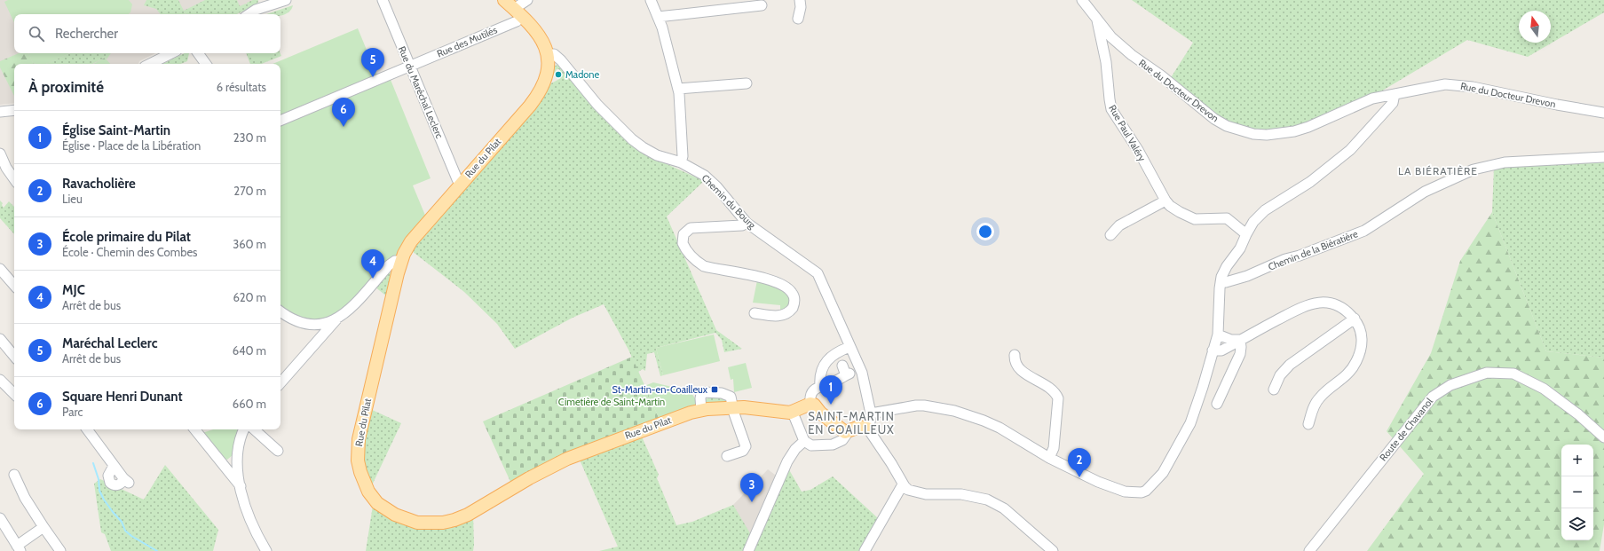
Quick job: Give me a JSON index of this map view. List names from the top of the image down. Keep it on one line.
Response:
{"streets":{"main road":["Rue du Pilat"],"street":["Rue des Mutilés","Rue du Docteur Drevon","Rue du Maréchal Leclerc","Rue Paul Valéry","Chemin du Bourg","Chemin de la Biératière","Route de Chavanol"]},"crossings":[["Rue des Mutilés","Rue du Maréchal Leclerc"],["Rue du Docteur Drevon","Rue Paul Valéry"],["Rue du Maréchal Leclerc","Rue du Pilat"],["Rue du Pilat","Chemin du Bourg"]],"districts":["LA BIÉRATIÈRE","SAINT-MARTIN EN COAILLEUX"],"parks":["Cimetière de Saint-Martin"],"places":{"other":["Madone"],"transit":["St-Martin-en-Coailleux"]},"north":"top","page":{"search":"Rechercher","pins":["5","6","4","1","2","3"],"heading":["À proximité","6 résultats"],"list":[{"mark":"1","name":"Église Saint-Martin","note":"Église · Place de la Libération","value":"230 m"},{"mark":"2","name":"Ravacholière","note":"Lieu","value":"270 m"},{"mark":"3","name":"École primaire du Pilat","note":"École · Chemin des Combes","value":"360 m"},{"mark":"4","name":"MJC","note":"Arrêt de bus","value":"620 m"},{"mark":"5","name":"Maréchal Leclerc","note":"Arrêt de bus","value":"640 m"},{"mark":"6","name":"Square Henri Dunant","note":"Parc","value":"660 m"}],"map_buttons":["+","−"]}}
